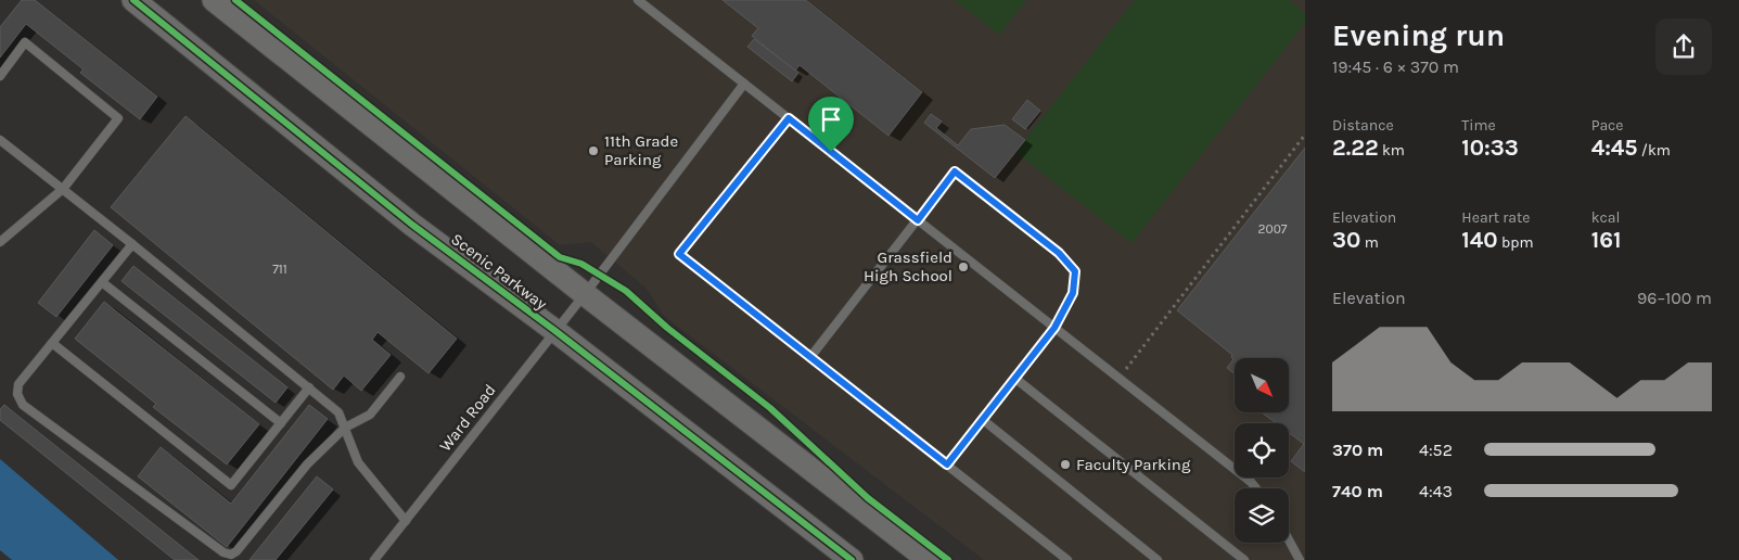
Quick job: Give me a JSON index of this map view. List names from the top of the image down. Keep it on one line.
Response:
{"streets":{"street":["Scenic Parkway"],"lane":["Ward Road"]},"crossings":[["Scenic Parkway","Ward Road"]],"places":["11th Grade Parking","Grassfield High School","Faculty Parking"],"house_numbers":["2007","711"],"north":"bottom right","page":{"heading":["Evening run","19:45 · 6 × 370 m"],"stats":[["Distance","2.22 km"],["Time","10:33"],["Pace","4:45 /km"],["Elevation","30 m"],["Heart rate","140 bpm"],["kcal","161"]],"chart":["Elevation","96–100 m"],"list":[{"name":"370 m","note":"4:52"},{"name":"740 m","note":"4:43"}]}}
